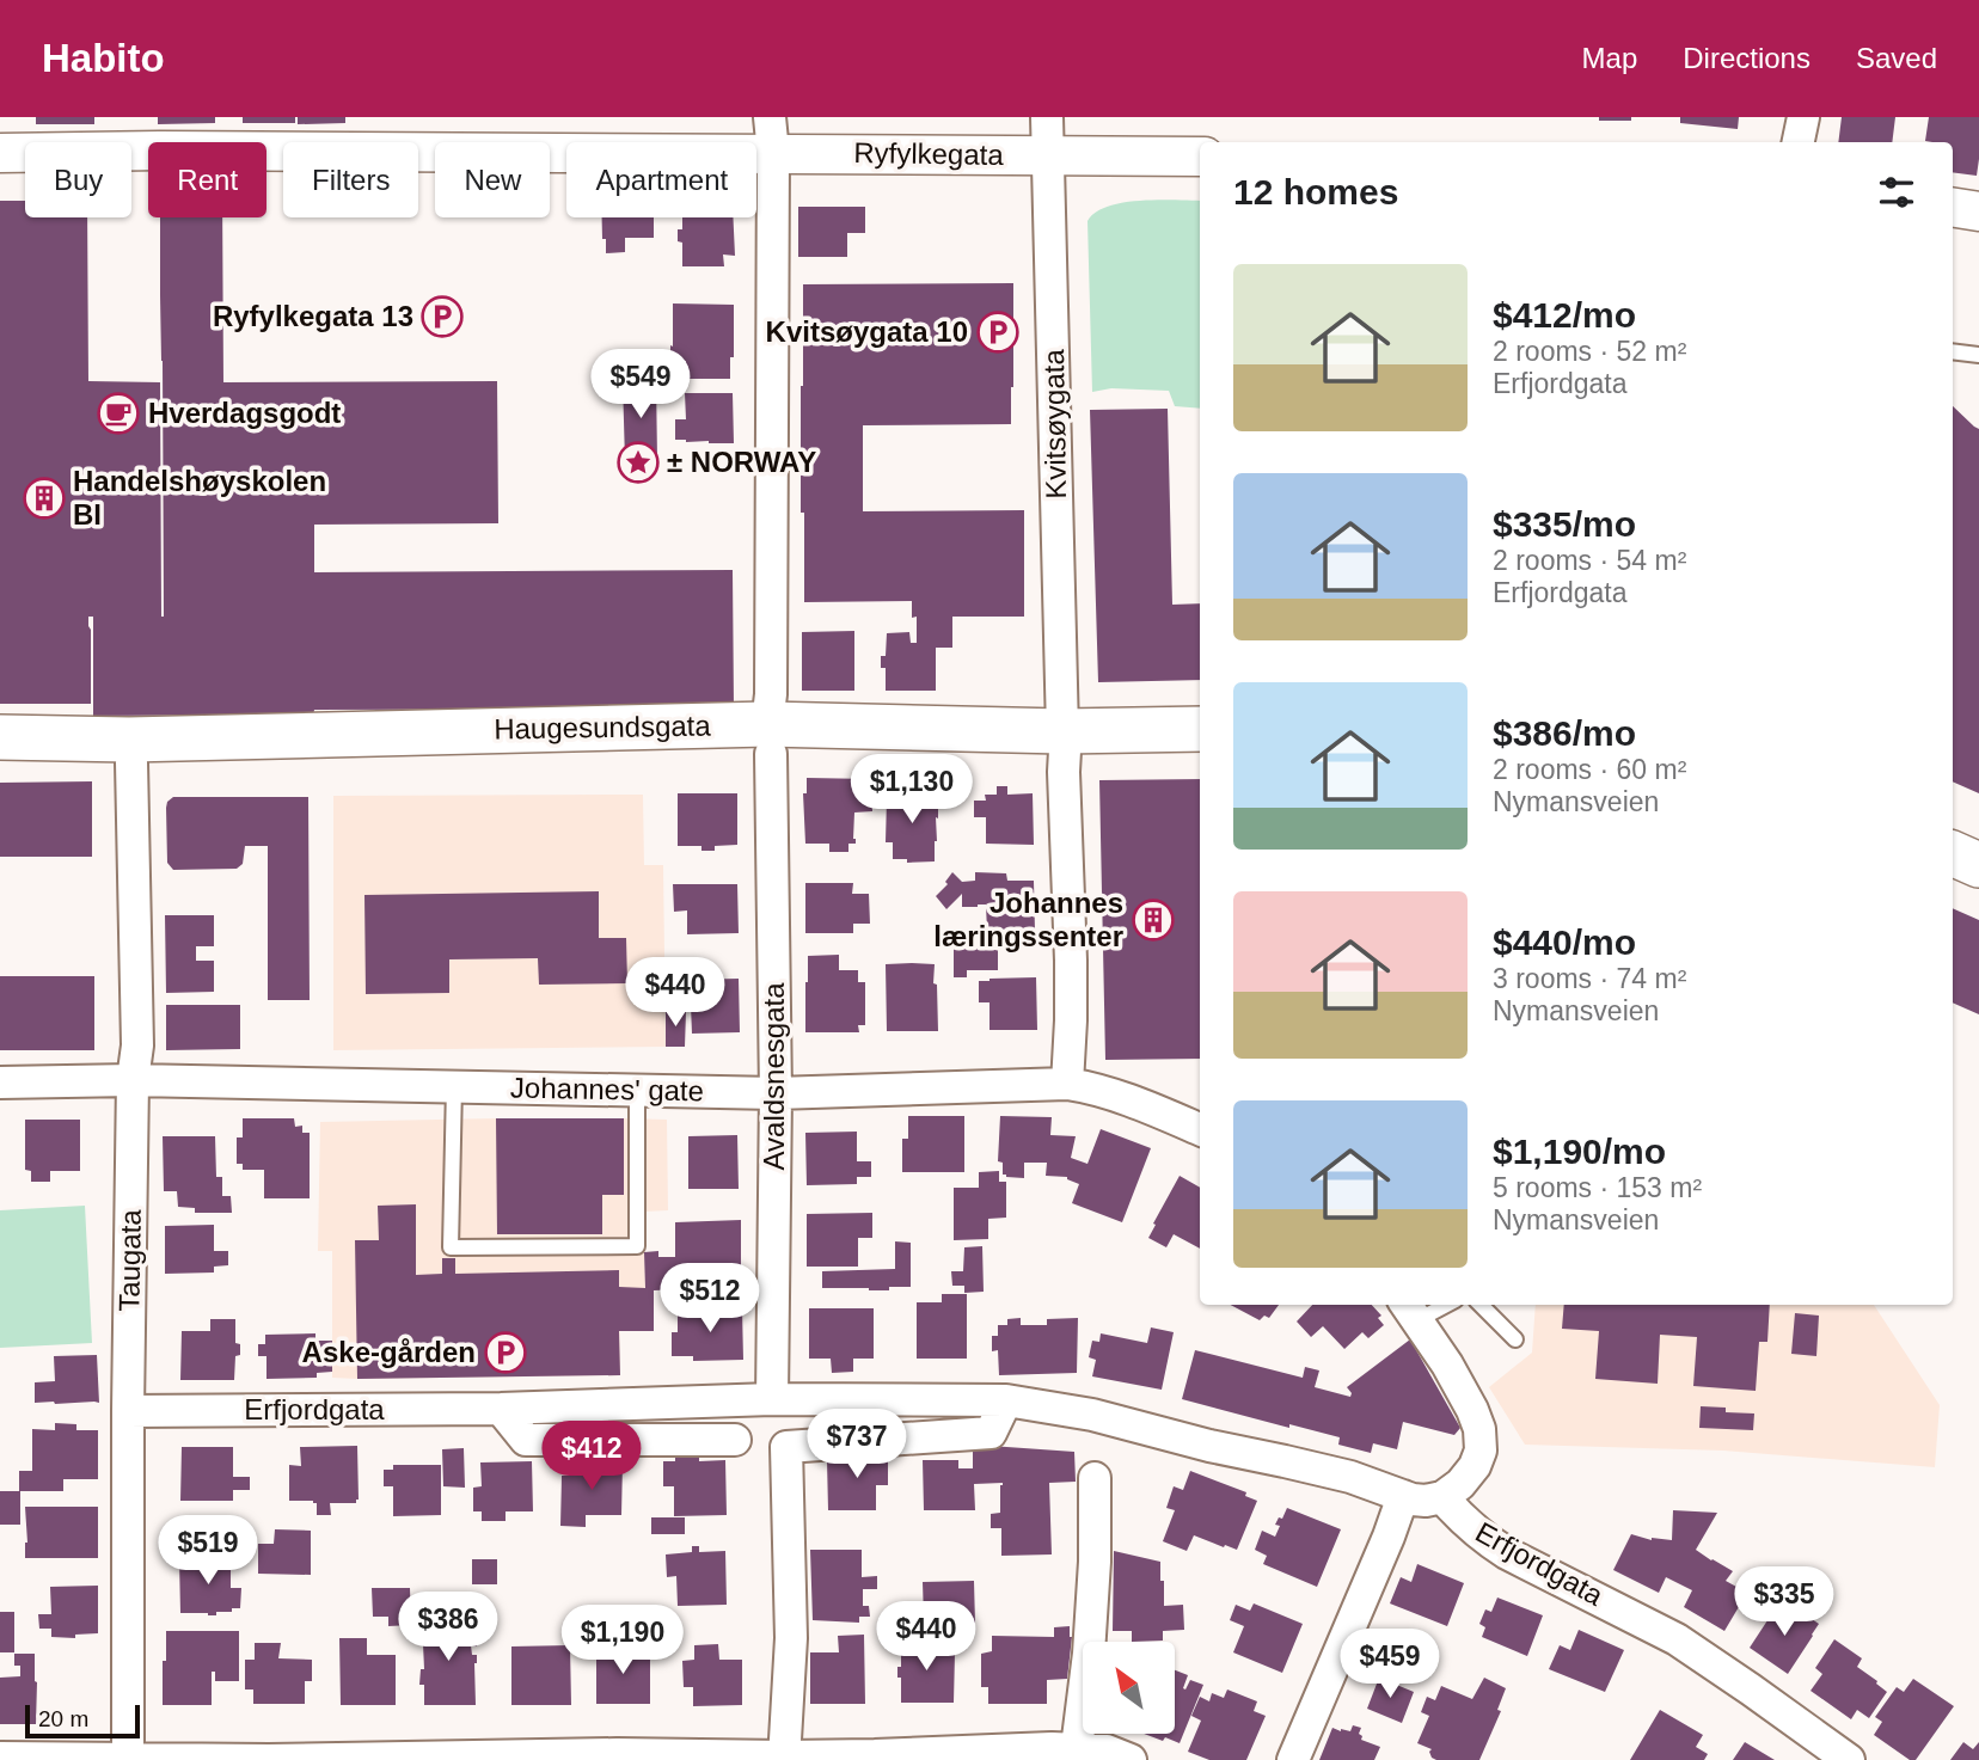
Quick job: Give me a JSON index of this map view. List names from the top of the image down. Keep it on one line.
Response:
{"streets":{"main road":["Haugesundsgata"],"street":["Ryfylkegata","Kvitsøygata","Avaldsnesgata","Johannes' gate","Taugata","Erfjordgata"]},"crossings":[["Ryfylkegata","Kvitsøygata"],["Ryfylkegata","Avaldsnesgata"],["Kvitsøygata","Haugesundsgata"],["Kvitsøygata","Johannes' gate"],["Haugesundsgata","Avaldsnesgata"],["Haugesundsgata","Taugata"],["Avaldsnesgata","Johannes' gate"],["Avaldsnesgata","Erfjordgata"],["Johannes' gate","Taugata"],["Taugata","Erfjordgata"]],"places":{"parking":["Ryfylkegata 13","Kvitsøygata 10","Aske-gården"],"cafe":["Hverdagsgodt"],"place":["± NORWAY"],"building":["Handelshøyskolen BI","Johannes læringssenter"]},"scale_bar":"20 m","north":"top left","page":{"header":"Habito","nav":["Map","Directions","Saved"],"chip":["Buy","Rent","Filters","New","Apartment"],"heading":"12 homes","list":[{"name":"$412/mo","note":"2 rooms · 52 m² · Erfjordgata"},{"name":"$335/mo","note":"2 rooms · 54 m² · Erfjordgata"},{"name":"$386/mo","note":"2 rooms · 60 m² · Nymansveien"},{"name":"$440/mo","note":"3 rooms · 74 m² · Nymansveien"},{"name":"$1,190/mo","note":"5 rooms · 153 m² · Nymansveien"}],"price":["$549","$1,130","$440","$512","$737","$412","$519","$335","$386","$440","$1,190","$459"],"scale":"20 m"}}
